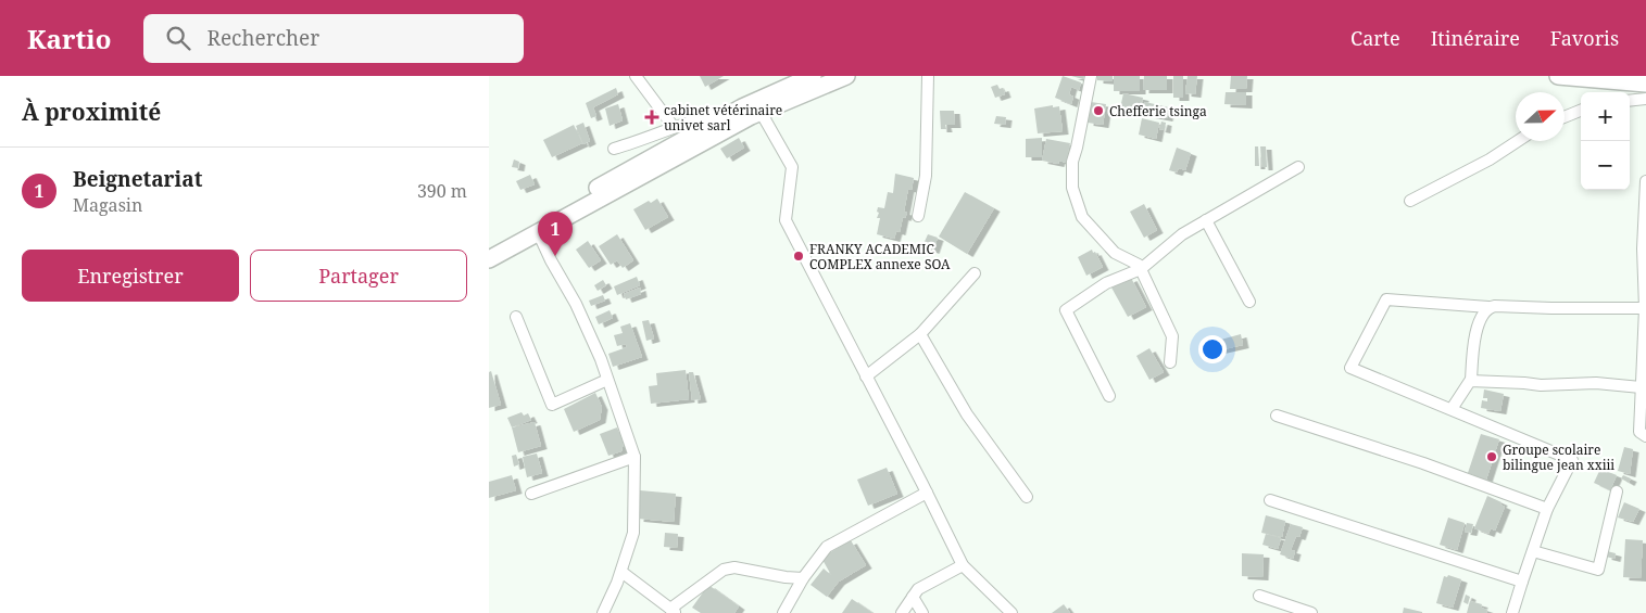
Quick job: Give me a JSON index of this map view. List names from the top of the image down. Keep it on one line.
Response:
{"places":{"other":["Chefferie tsinga","FRANKY ACADEMIC COMPLEX annexe SOA","Groupe scolaire bilingue jean xxiii"],"health":["cabinet vétérinaire univet sarl"]},"north":"right","page":{"header":"Kartio","search":"Rechercher","nav":["Carte","Itinéraire","Favoris"],"heading":"À proximité","map_buttons":["+","−"],"list":[{"mark":"1","name":"Beignetariat","note":"Magasin","value":"390 m"}],"pins":"1","buttons":["Enregistrer","Partager"]}}
